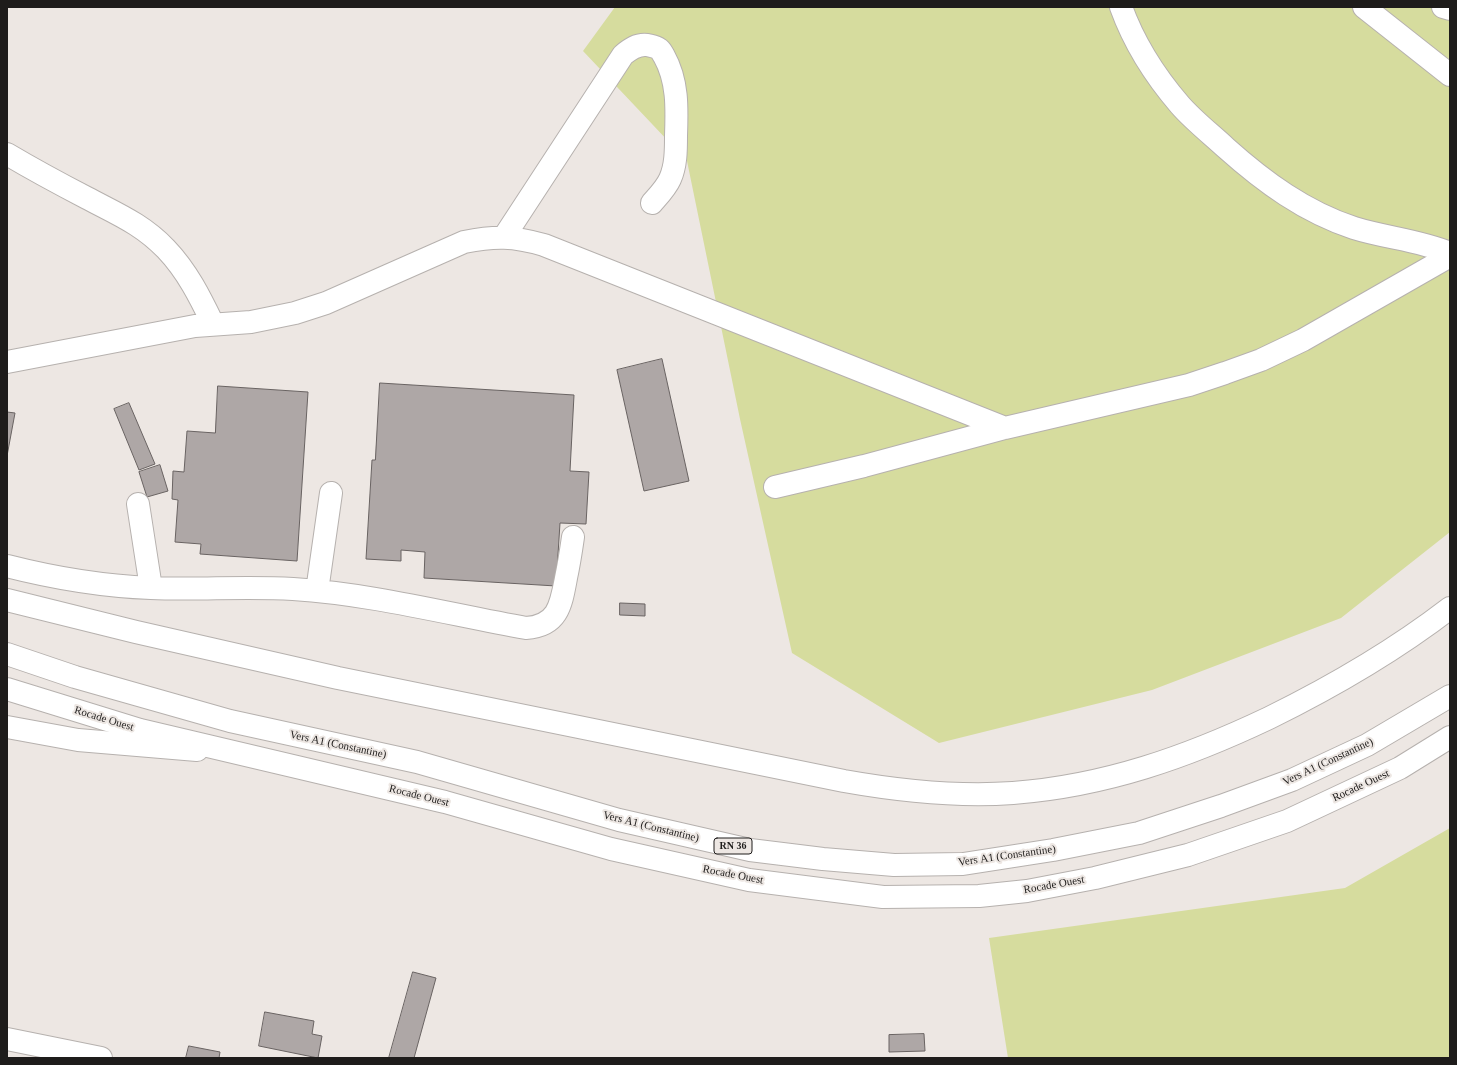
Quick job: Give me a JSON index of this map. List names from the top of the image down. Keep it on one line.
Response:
{"streets":{"main road":["Rocade Ouest","Vers A1 (Constantine)","RN 36"]}}
